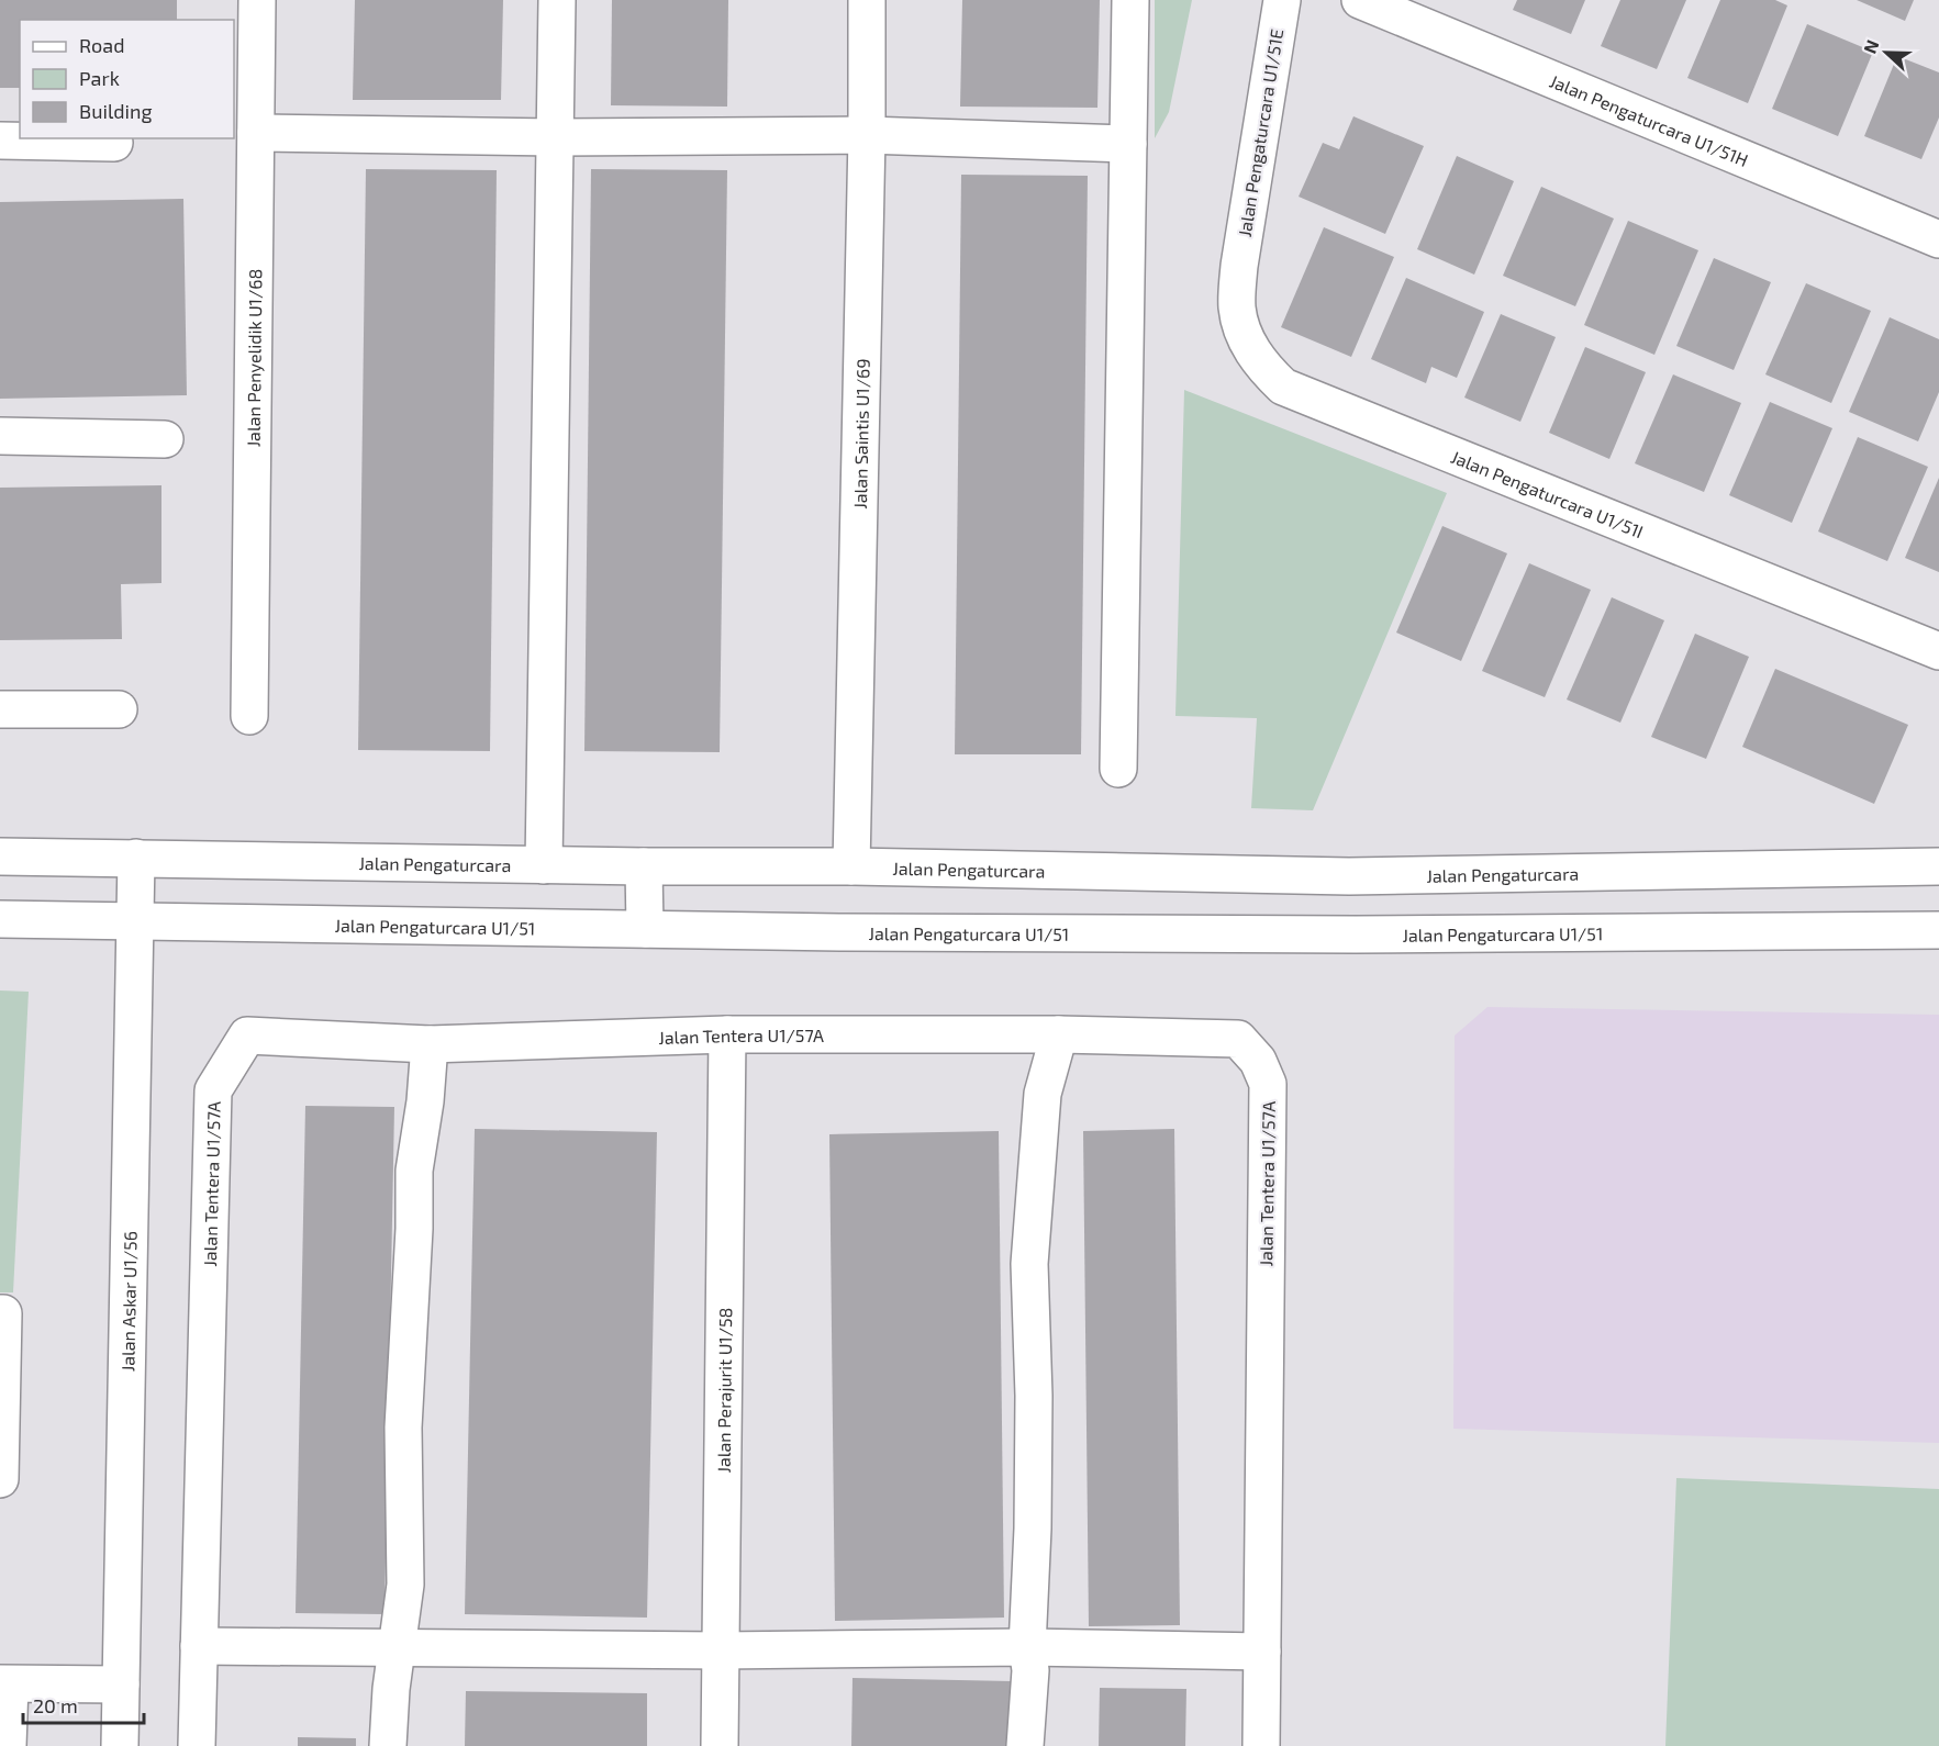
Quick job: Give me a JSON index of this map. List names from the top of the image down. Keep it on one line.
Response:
{"streets":{"street":["Jalan Pengaturcara U1/51H","Jalan Pengaturcara U1/51E","Jalan Penyelidik U1/68","Jalan Saintis U1/69","Jalan Pengaturcara U1/51I","Jalan Pengaturcara","Jalan Pengaturcara U1/51","Jalan Tentera U1/57A","Jalan Askar U1/56","Jalan Perajurit U1/58"]},"crossings":[["Jalan Pengaturcara U1/51E","Jalan Pengaturcara U1/51I"],["Jalan Saintis U1/69","Jalan Pengaturcara"],["Jalan Pengaturcara","Jalan Askar U1/56"],["Jalan Pengaturcara U1/51","Jalan Askar U1/56"],["Jalan Tentera U1/57A","Jalan Perajurit U1/58"]],"legend":["Road","Park","Building"],"scale_bar":"20 m","north":"left"}
